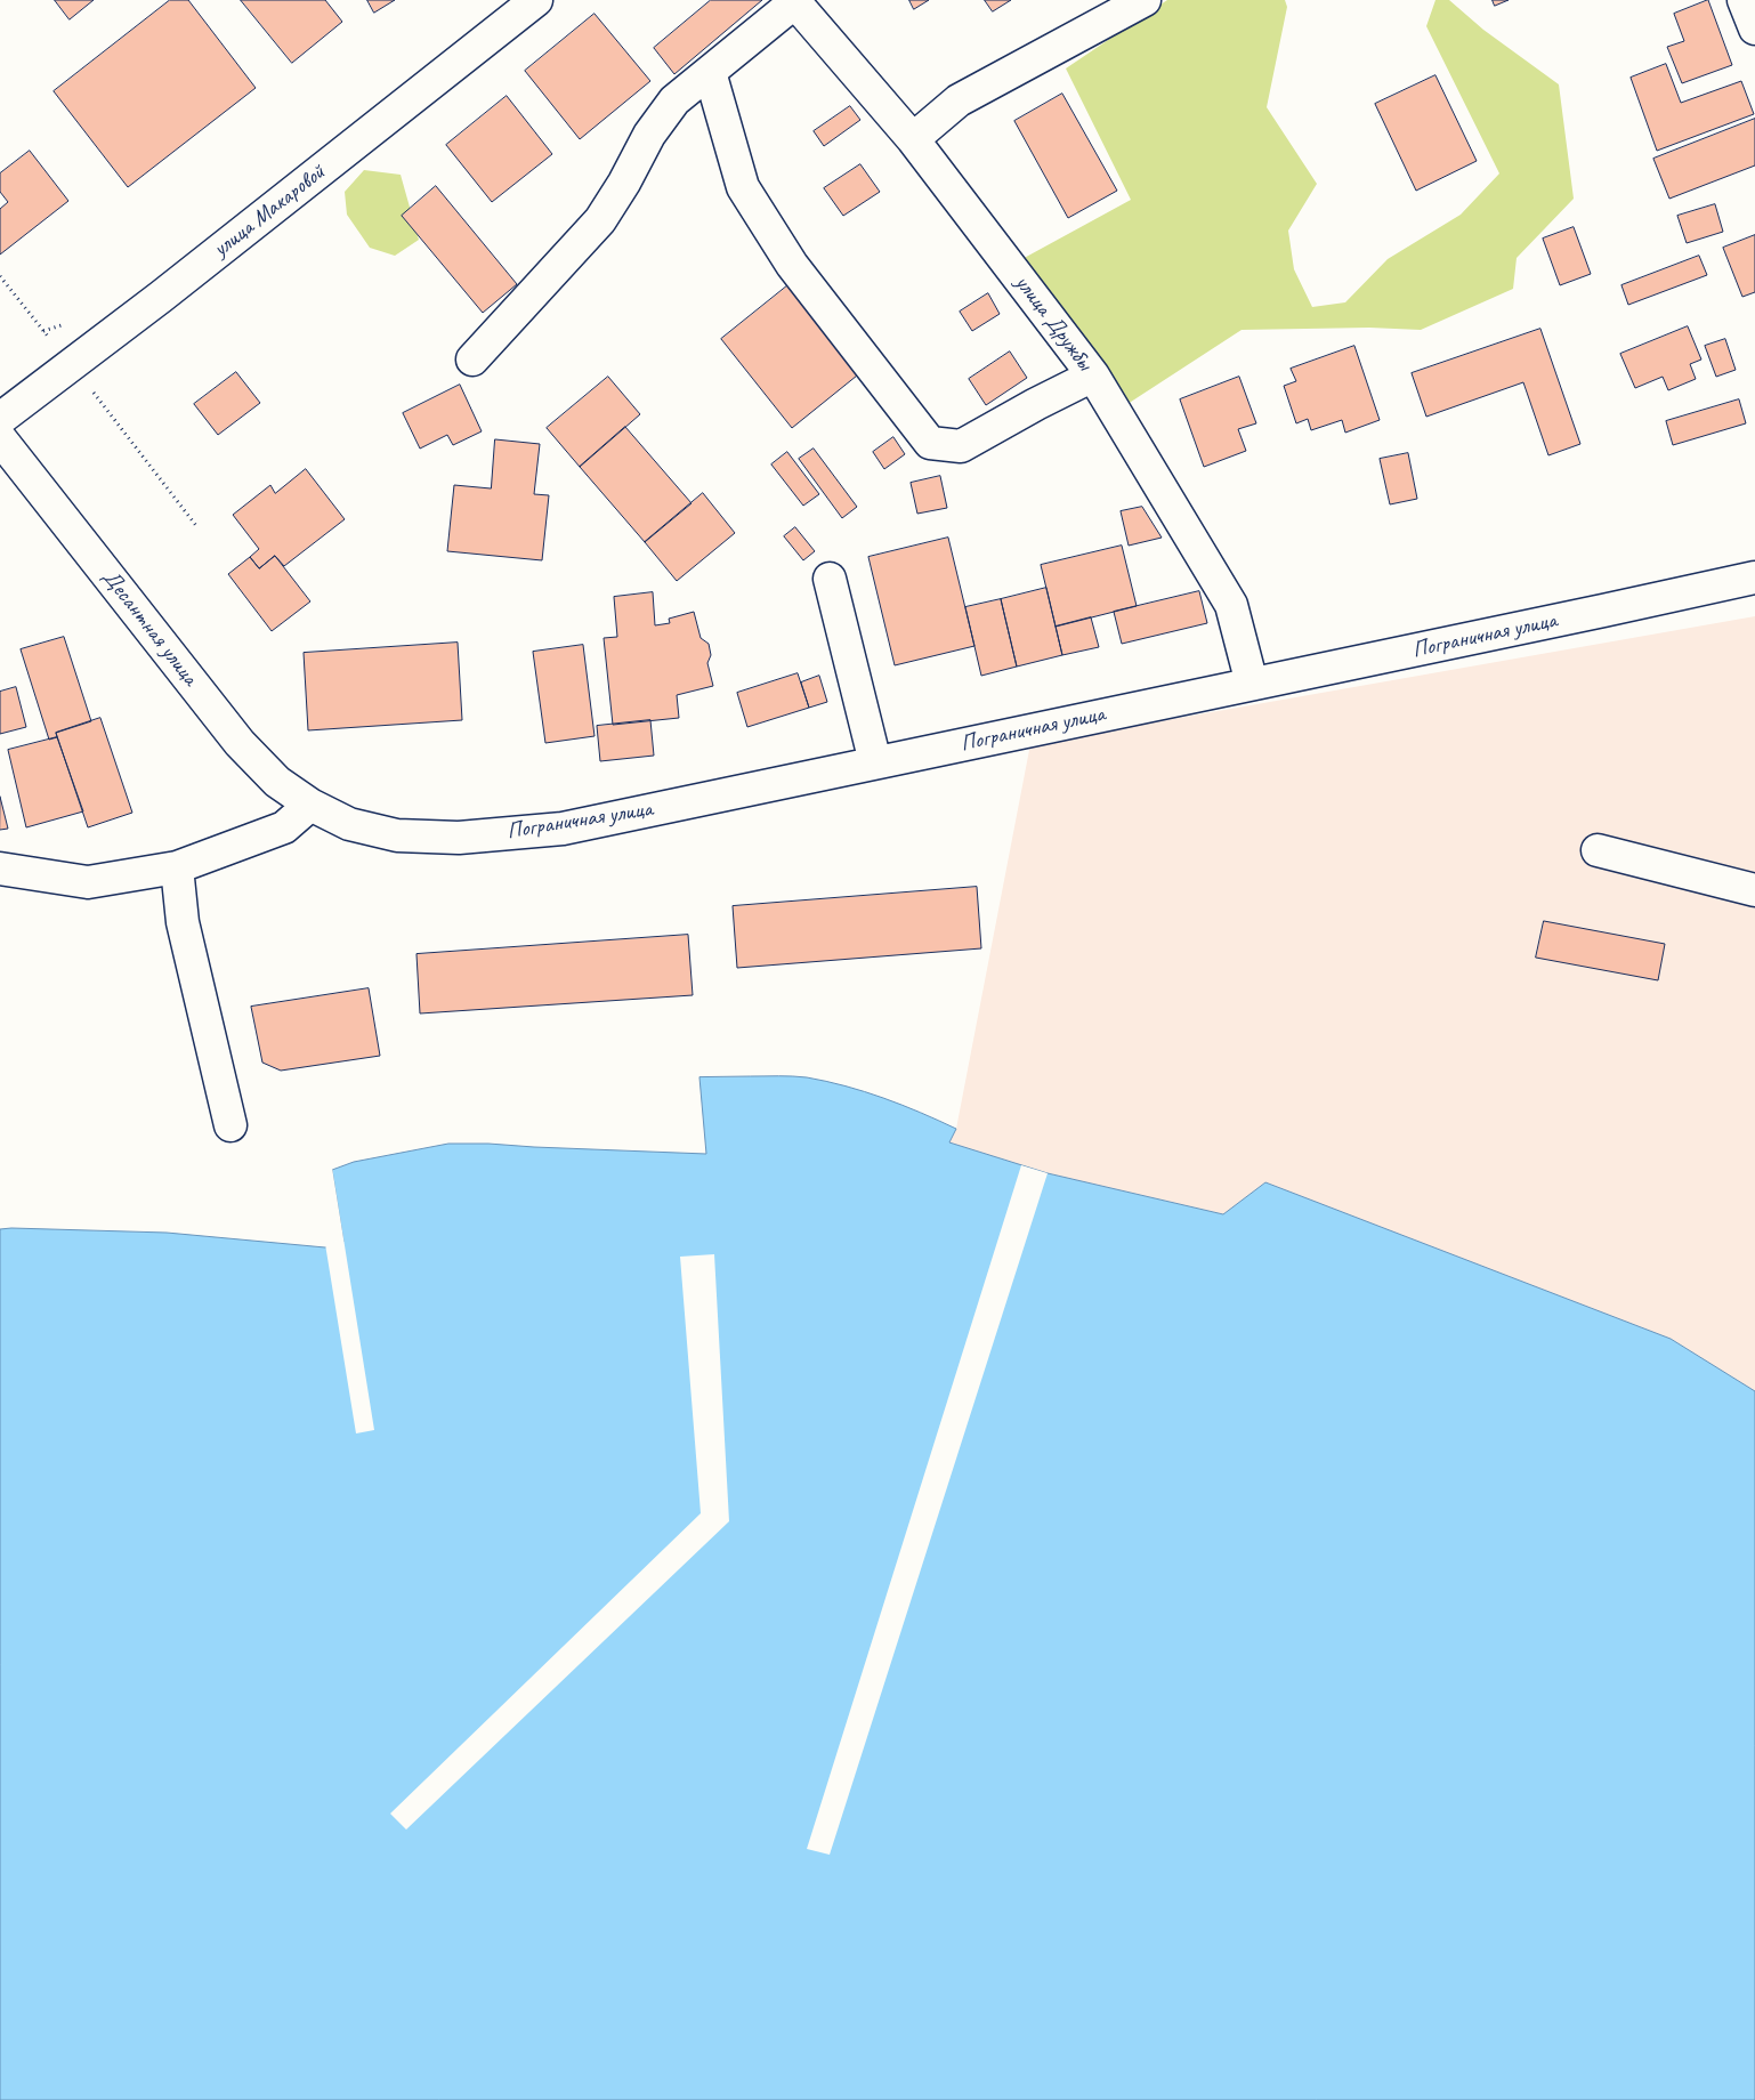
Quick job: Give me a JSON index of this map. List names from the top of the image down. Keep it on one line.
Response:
{"streets":{"street":["улица Макаровой","улица Дружбы","Десантная улица","Пограничная улица"]},"crossings":[["улица Дружбы","Пограничная улица"],["Десантная улица","Пограничная улица"]]}
